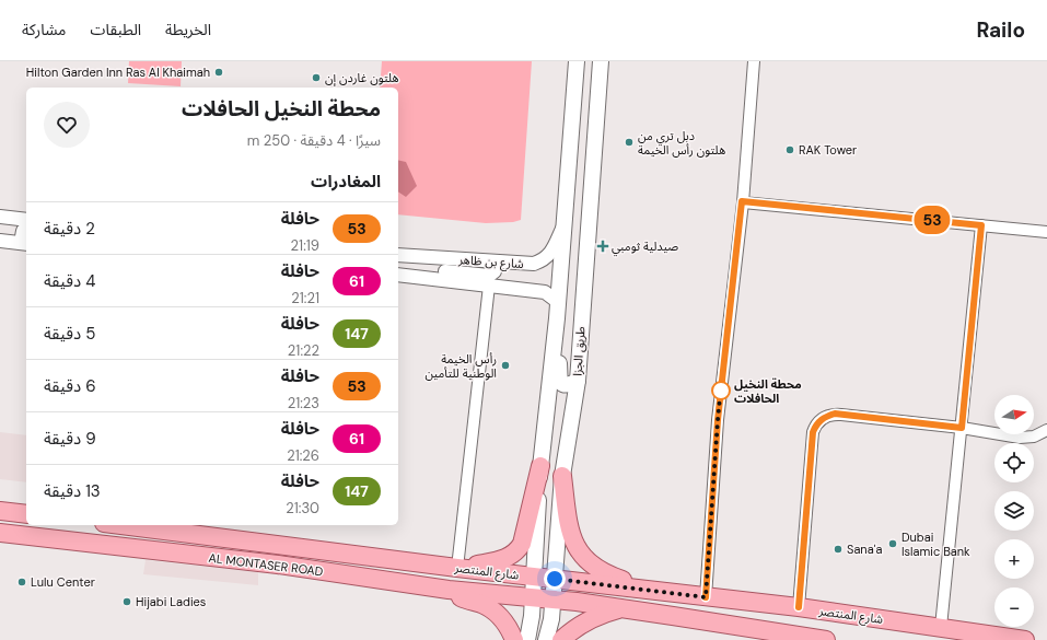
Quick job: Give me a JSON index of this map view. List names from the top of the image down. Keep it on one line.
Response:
{"streets":{"main road":["طريق الجزا","AL MONTASER ROAD","شارع المنتصر"],"street":["شارع بن ظاهر"]},"crossings":[["شارع بن ظاهر","طريق الجزا"],["طريق الجزا","AL MONTASER ROAD"],["طريق الجزا","شارع المنتصر"]],"places":{"other":["Hilton Garden Inn Ras Al Khaimah","هلتون غاردن إن","دبل تري من هلتون رأس الخيمة","RAK Tower","رأس الخيمة الوطنية للتأمين","محطة النخيل الحافلات","Dubai Islamic Bank","Sana'a","Lulu Center","Hijabi Ladies"],"health":["صيدلية ثومبي"]},"lines":["bus line 53"],"north":"right","page":{"header":"Railo","nav":["الخريطة","الطبقات","مشاركة"],"on_map":"53","heading":[["محطة النخيل الحافلات","سيرًا · 4 دقيقة · 250 m"],"المغادرات"],"list":[{"mark":"53","name":"حافلة","note":"21:19","value":"2 دقيقة"},{"mark":"61","name":"حافلة","note":"21:21","value":"4 دقيقة"},{"mark":"147","name":"حافلة","note":"21:22","value":"5 دقيقة"},{"mark":"53","name":"حافلة","note":"21:23","value":"6 دقيقة"},{"mark":"61","name":"حافلة","note":"21:26","value":"9 دقيقة"},{"mark":"147","name":"حافلة","note":"21:30","value":"13 دقيقة"}],"map_buttons":["+","−"]}}
